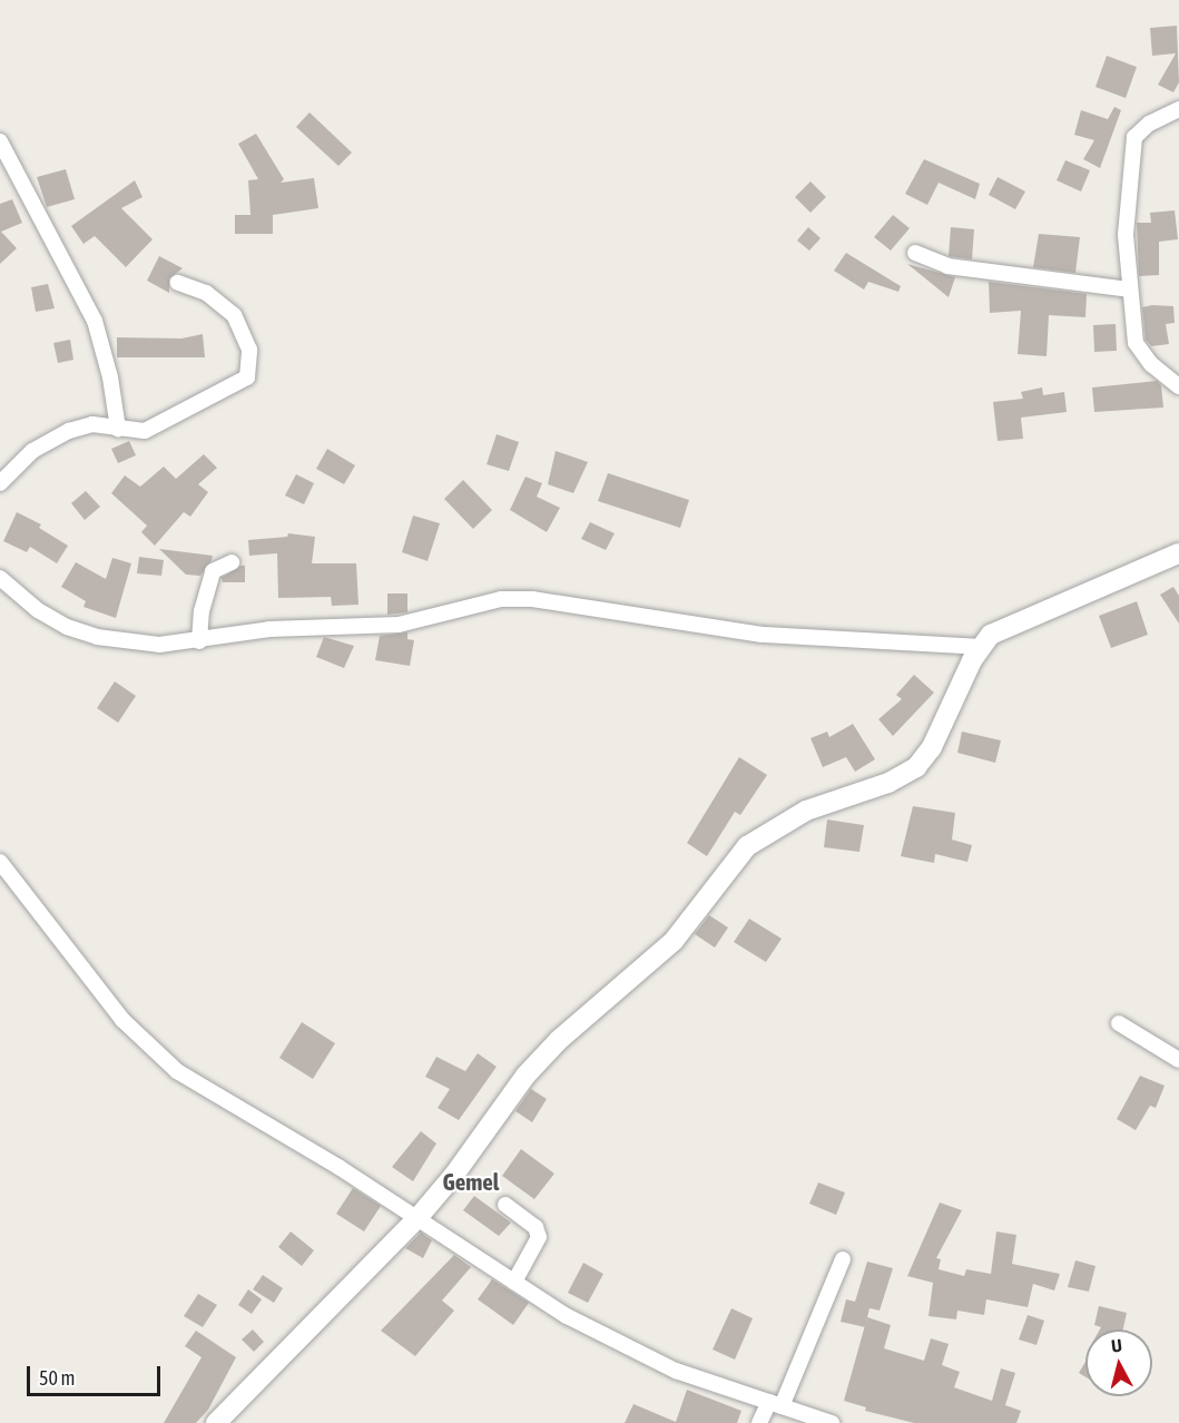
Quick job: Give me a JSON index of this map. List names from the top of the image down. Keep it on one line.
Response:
{"districts":["Gemel"],"scale_bar":"50 m","north":"top"}
